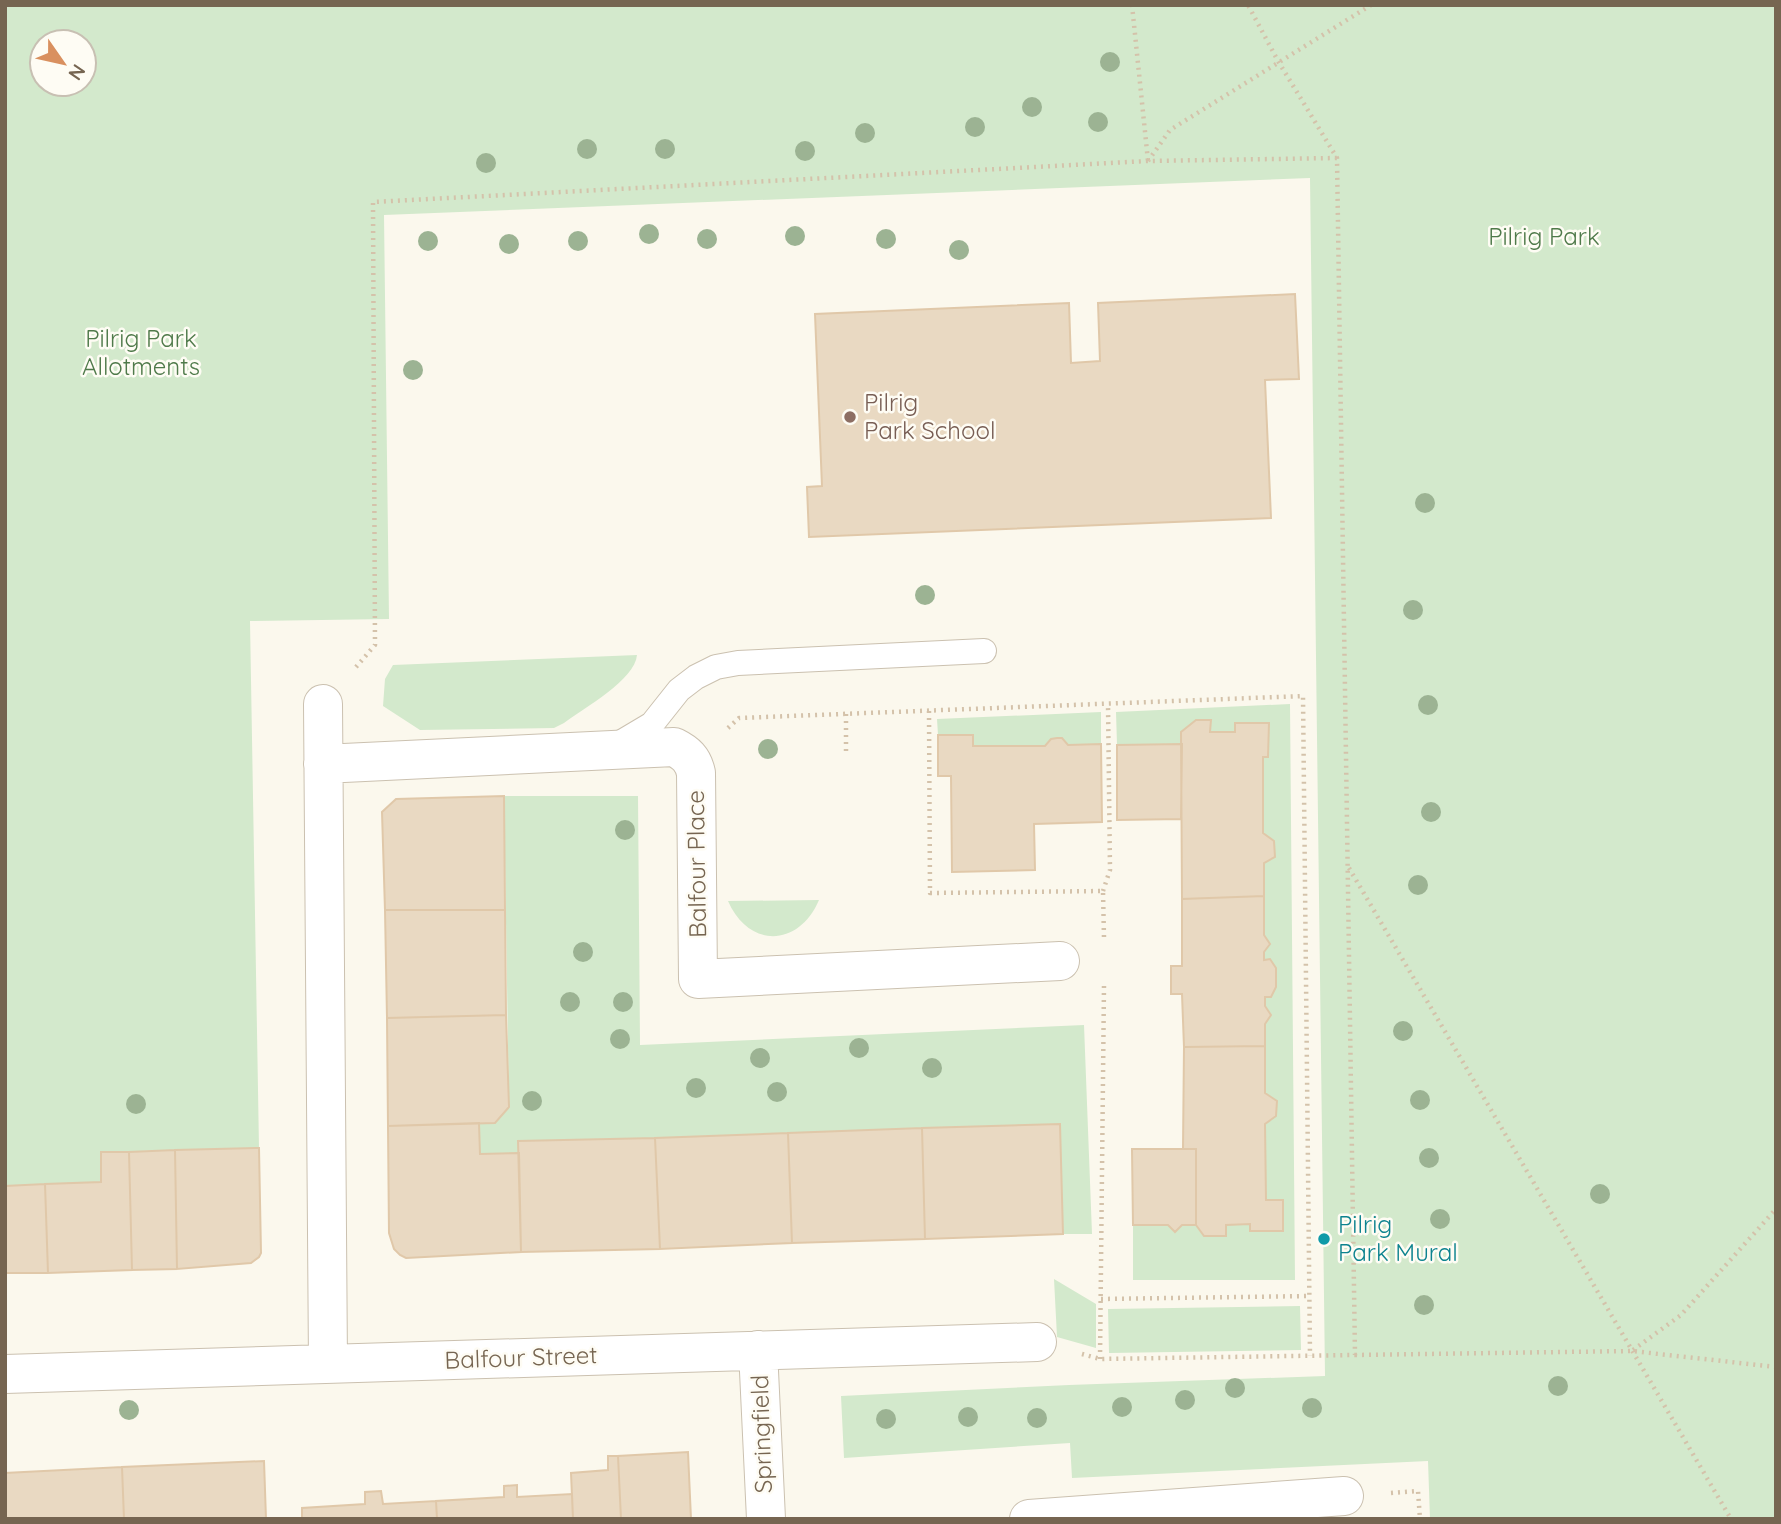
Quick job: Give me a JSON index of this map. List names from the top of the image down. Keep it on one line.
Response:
{"streets":{"street":["Balfour Place","Balfour Street","Springfield"]},"crossings":[["Balfour Street","Springfield"]],"parks":["Pilrig Park","Pilrig Park Allotments"],"places":["Pilrig Park School","Pilrig Park Mural"],"north":"bottom right"}
